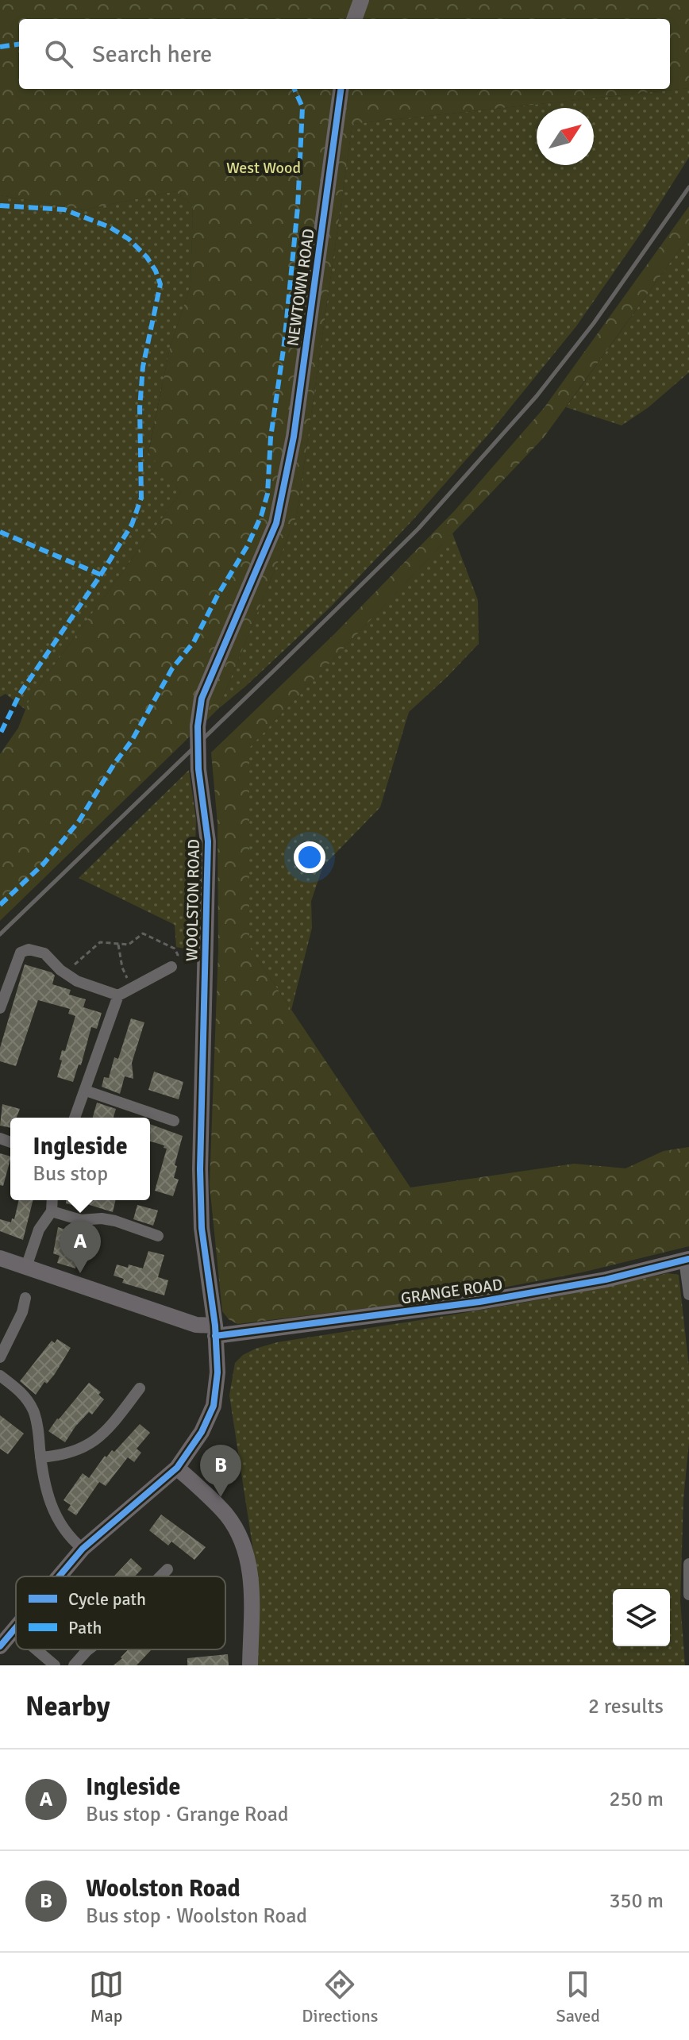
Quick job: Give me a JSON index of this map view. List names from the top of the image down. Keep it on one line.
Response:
{"streets":{"street":["NEWTOWN ROAD","WOOLSTON ROAD","GRANGE ROAD"]},"crossings":[["NEWTOWN ROAD","WOOLSTON ROAD"],["WOOLSTON ROAD","GRANGE ROAD"]],"parks":["West Wood"],"legend":["Cycle path","Path"],"north":"top right","page":{"search":"Search here","popup":["Ingleside","Bus stop"],"pins":["A","B"],"heading":["Nearby","2 results"],"list":[{"mark":"A","name":"Ingleside","note":"Bus stop · Grange Road","value":"250 m"},{"mark":"B","name":"Woolston Road","note":"Bus stop · Woolston Road","value":"350 m"}],"nav":["Map","Directions","Saved"]}}
